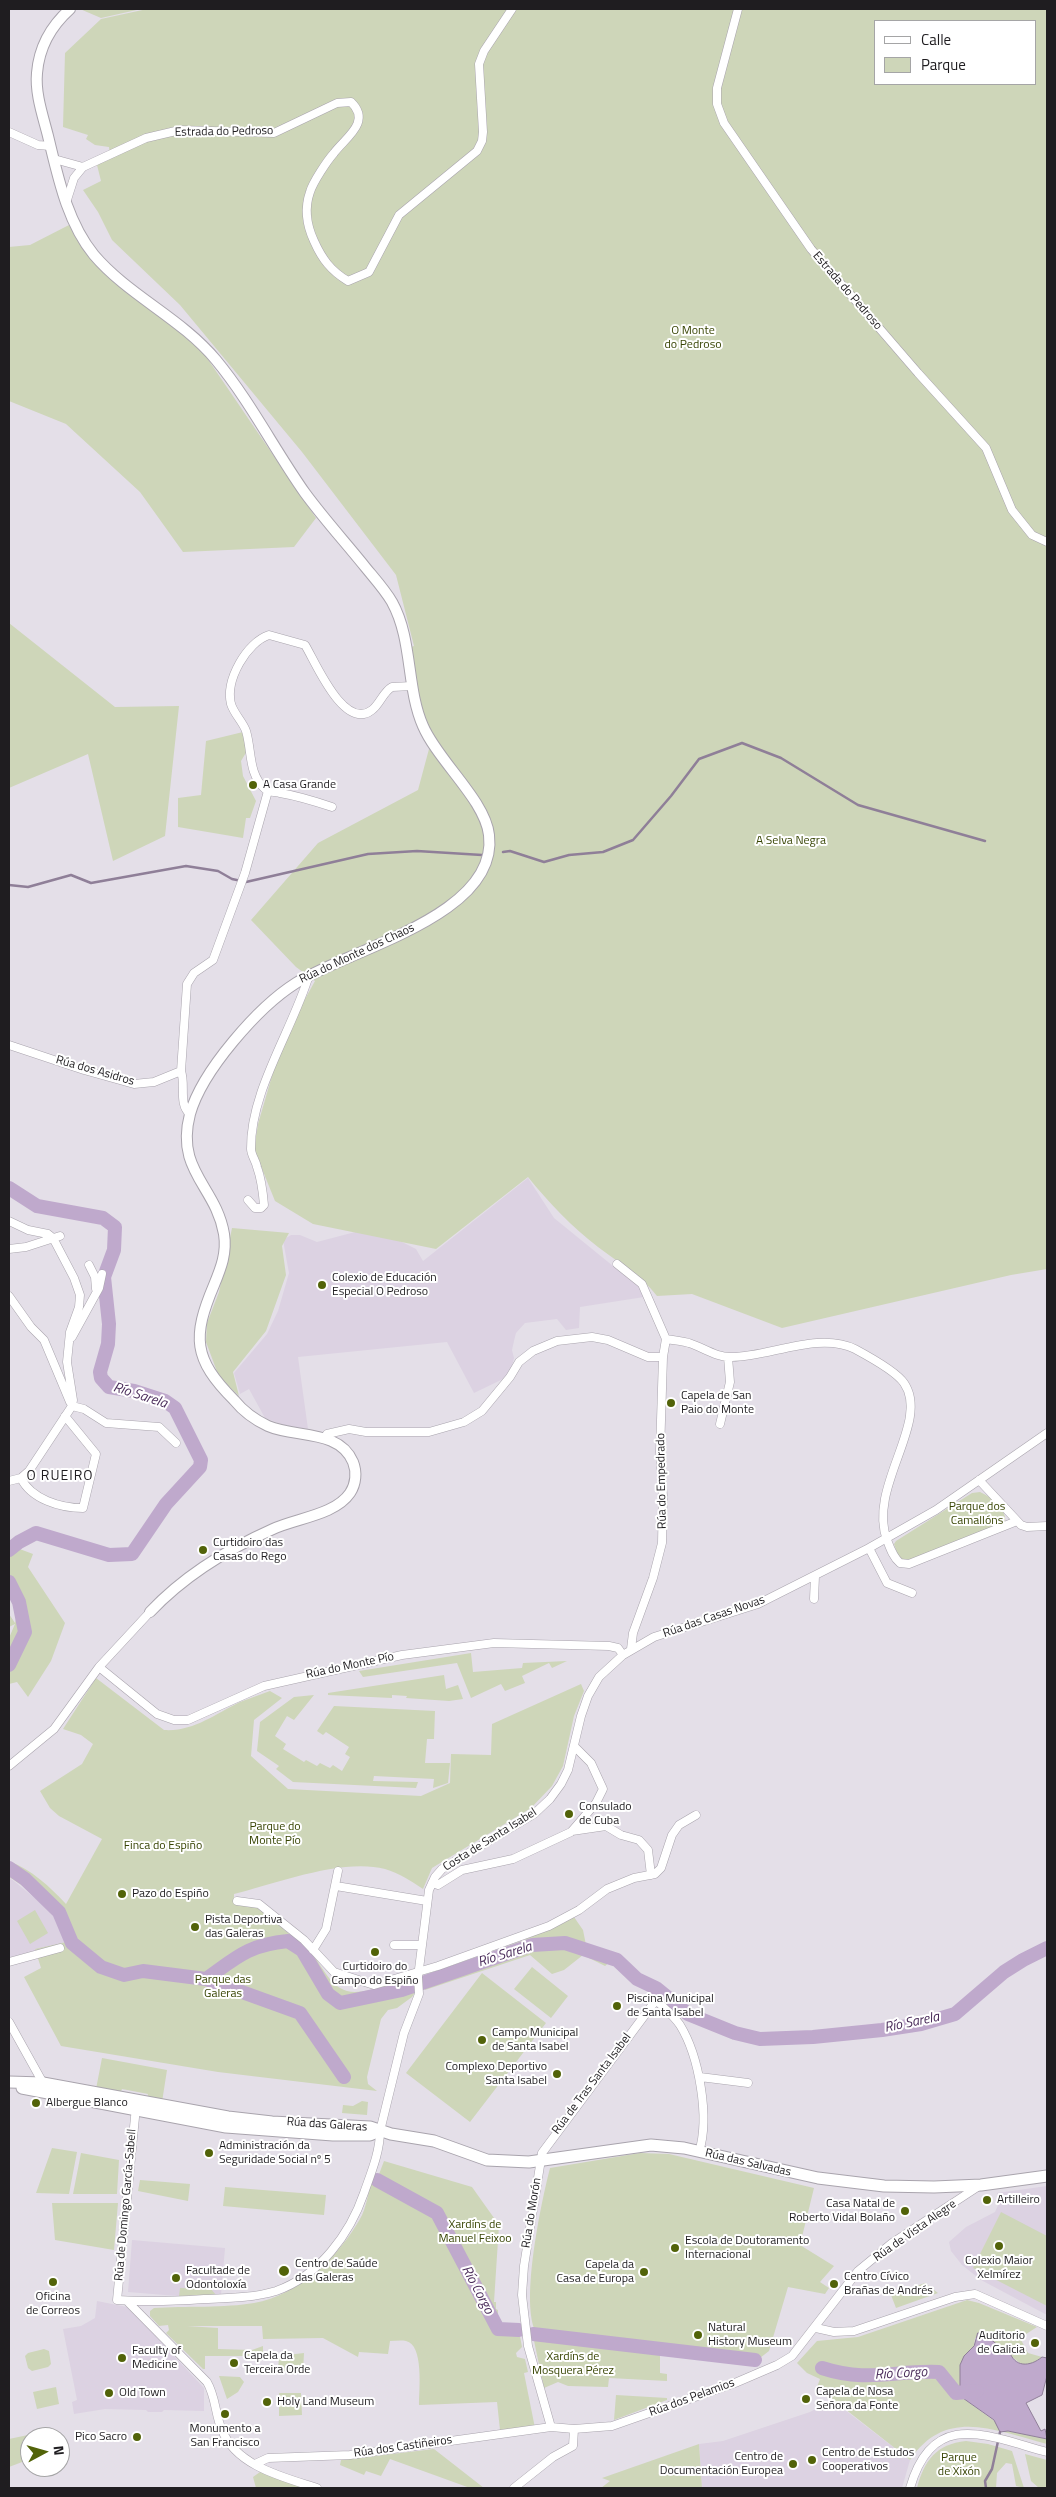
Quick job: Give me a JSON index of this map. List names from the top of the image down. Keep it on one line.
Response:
{"streets":{"main road":["Rúa das Galeras","Rúa das Salvadas","Rúa do Morón","Rúa de Vista Alegre"],"street":["Estrada do Pedroso","Rúa do Monte dos Chaos","Rúa dos Asidros","Rúa do Empedrado","Rúa das Casas Novas","Rúa do Monte Pío","Costa de Santa Isabel","Rúa de Tras Santa Isabel","Rúa de Domingo García-Sabell","Rúa dos Pelamios","Rúa dos Castiñeiros"]},"crossings":[["Rúa do Empedrado","Rúa das Casas Novas"],["Rúa das Casas Novas","Rúa do Monte Pío"],["Rúa das Casas Novas","Costa de Santa Isabel"],["Costa de Santa Isabel","Rúa das Galeras"],["Costa de Santa Isabel","Rúa do Morón"],["Rúa de Tras Santa Isabel","Rúa das Salvadas"],["Rúa de Tras Santa Isabel","Rúa do Morón"],["Rúa das Galeras","Rúa de Domingo García-Sabell"],["Rúa das Galeras","Rúa do Morón"],["Rúa das Salvadas","Rúa do Morón"],["Rúa das Salvadas","Rúa de Vista Alegre"],["Rúa do Morón","Rúa dos Pelamios"],["Rúa do Morón","Rúa dos Castiñeiros"],["Rúa de Vista Alegre","Rúa dos Pelamios"],["Rúa dos Pelamios","Rúa dos Castiñeiros"]],"districts":["O RUEIRO"],"water":["Río Sarela","Río Corgo"],"parks":["O Monte do Pedroso","A Selva Negra","Parque dos Camallóns","Parque do Monte Pío","Finca do Espiño","Parque das Galeras","Xardíns de Manuel Feixoo","Xardíns de Mosquera Pérez","Parque de Xixón"],"places":["A Casa Grande","Colexio de Educación Especial O Pedroso","Capela de San Paio do Monte","Curtidoiro das Casas do Rego","Consulado de Cuba","Pazo do Espiño","Pista Deportiva das Galeras","Curtidoiro do Campo do Espiño","Piscina Municipal de Santa Isabel","Campo Municipal de Santa Isabel","Complexo Deportivo Santa Isabel","Albergue Blanco","Administración da Seguridade Social nº 5","Artilleiro","Casa Natal de Roberto Vidal Bolaño","Colexio Maior Xelmírez","Escola de Doutoramento Internacional","Centro de Saúde das Galeras","Capela da Casa de Europa","Facultade de Odontoloxía","Oficina de Correos","Centro Cívico Brañas de Andrés","Natural History Museum","Auditorio de Galicia","Faculty of Medicine","Capela da Terceira Orde","Old Town","Capela de Nosa Señora da Fonte","Holy Land Museum","Monumento a San Francisco","Pico Sacro","Centro de Estudos Cooperativos","Centro de Documentación Europea"],"legend":["Calle","Parque"],"north":"right"}
